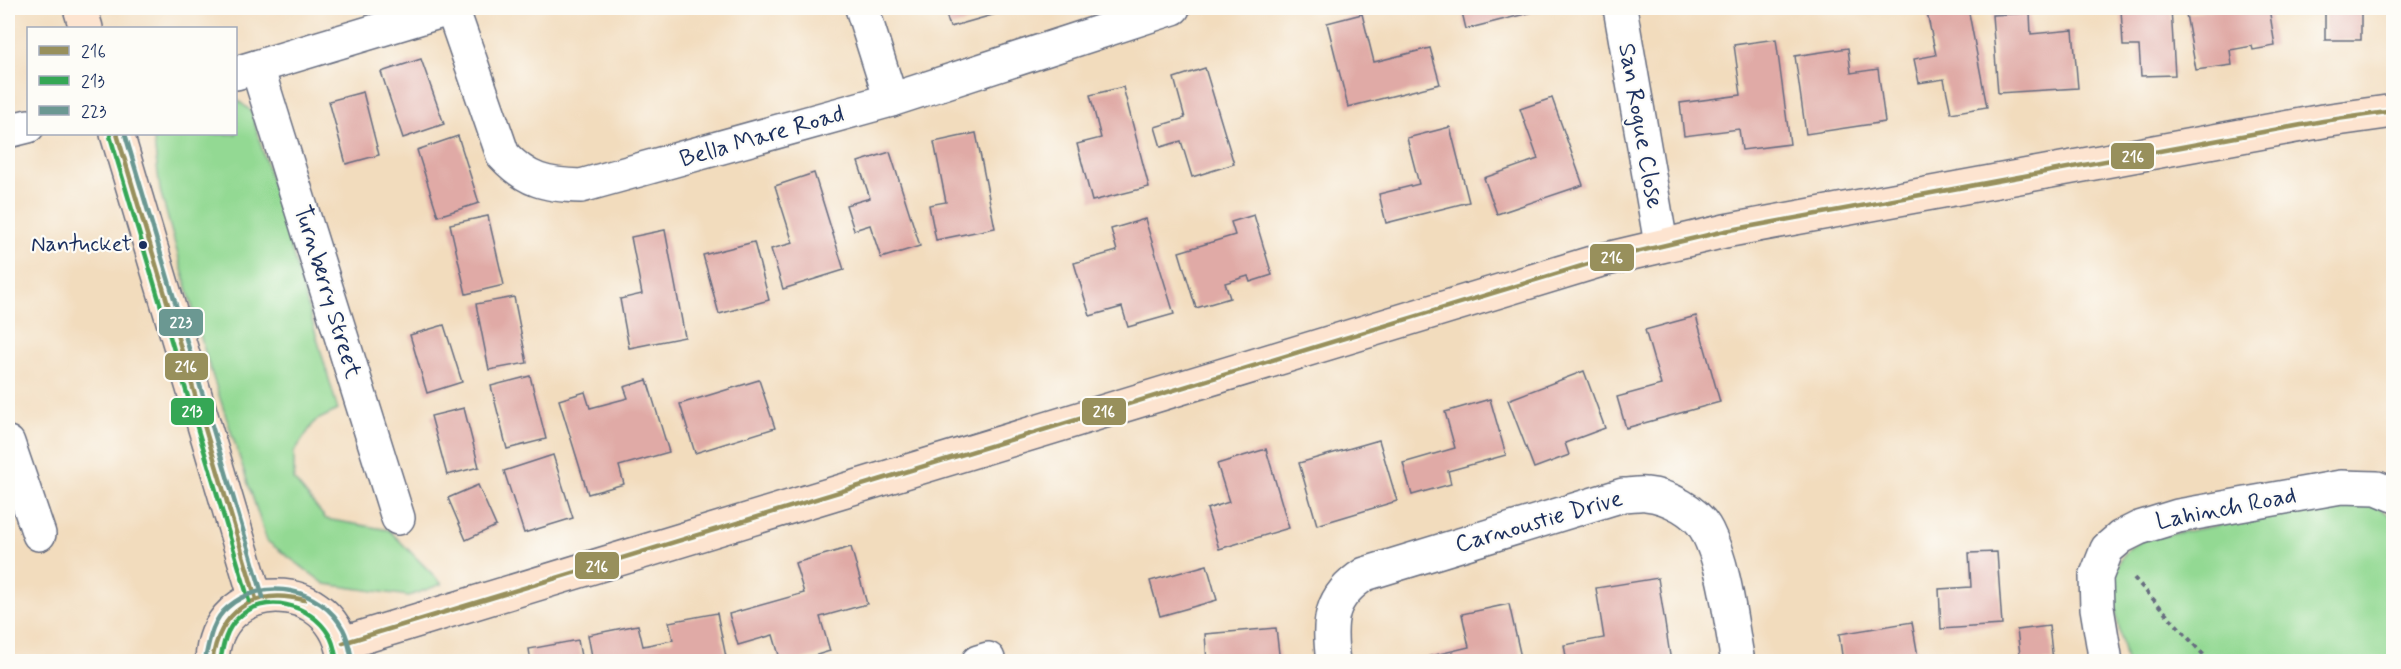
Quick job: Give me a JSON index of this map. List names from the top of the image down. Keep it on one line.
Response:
{"streets":{"street":["San Rogue Close","Bella Mare Road","Turnberry Street","Lahinch Road","Carnoustie Drive"]},"crossings":[["Bella Mare Road","Turnberry Street"]],"places":["Nantucket"],"lines":["transit line 216","transit line 223","transit line 213"],"legend":["216","213","223"]}
